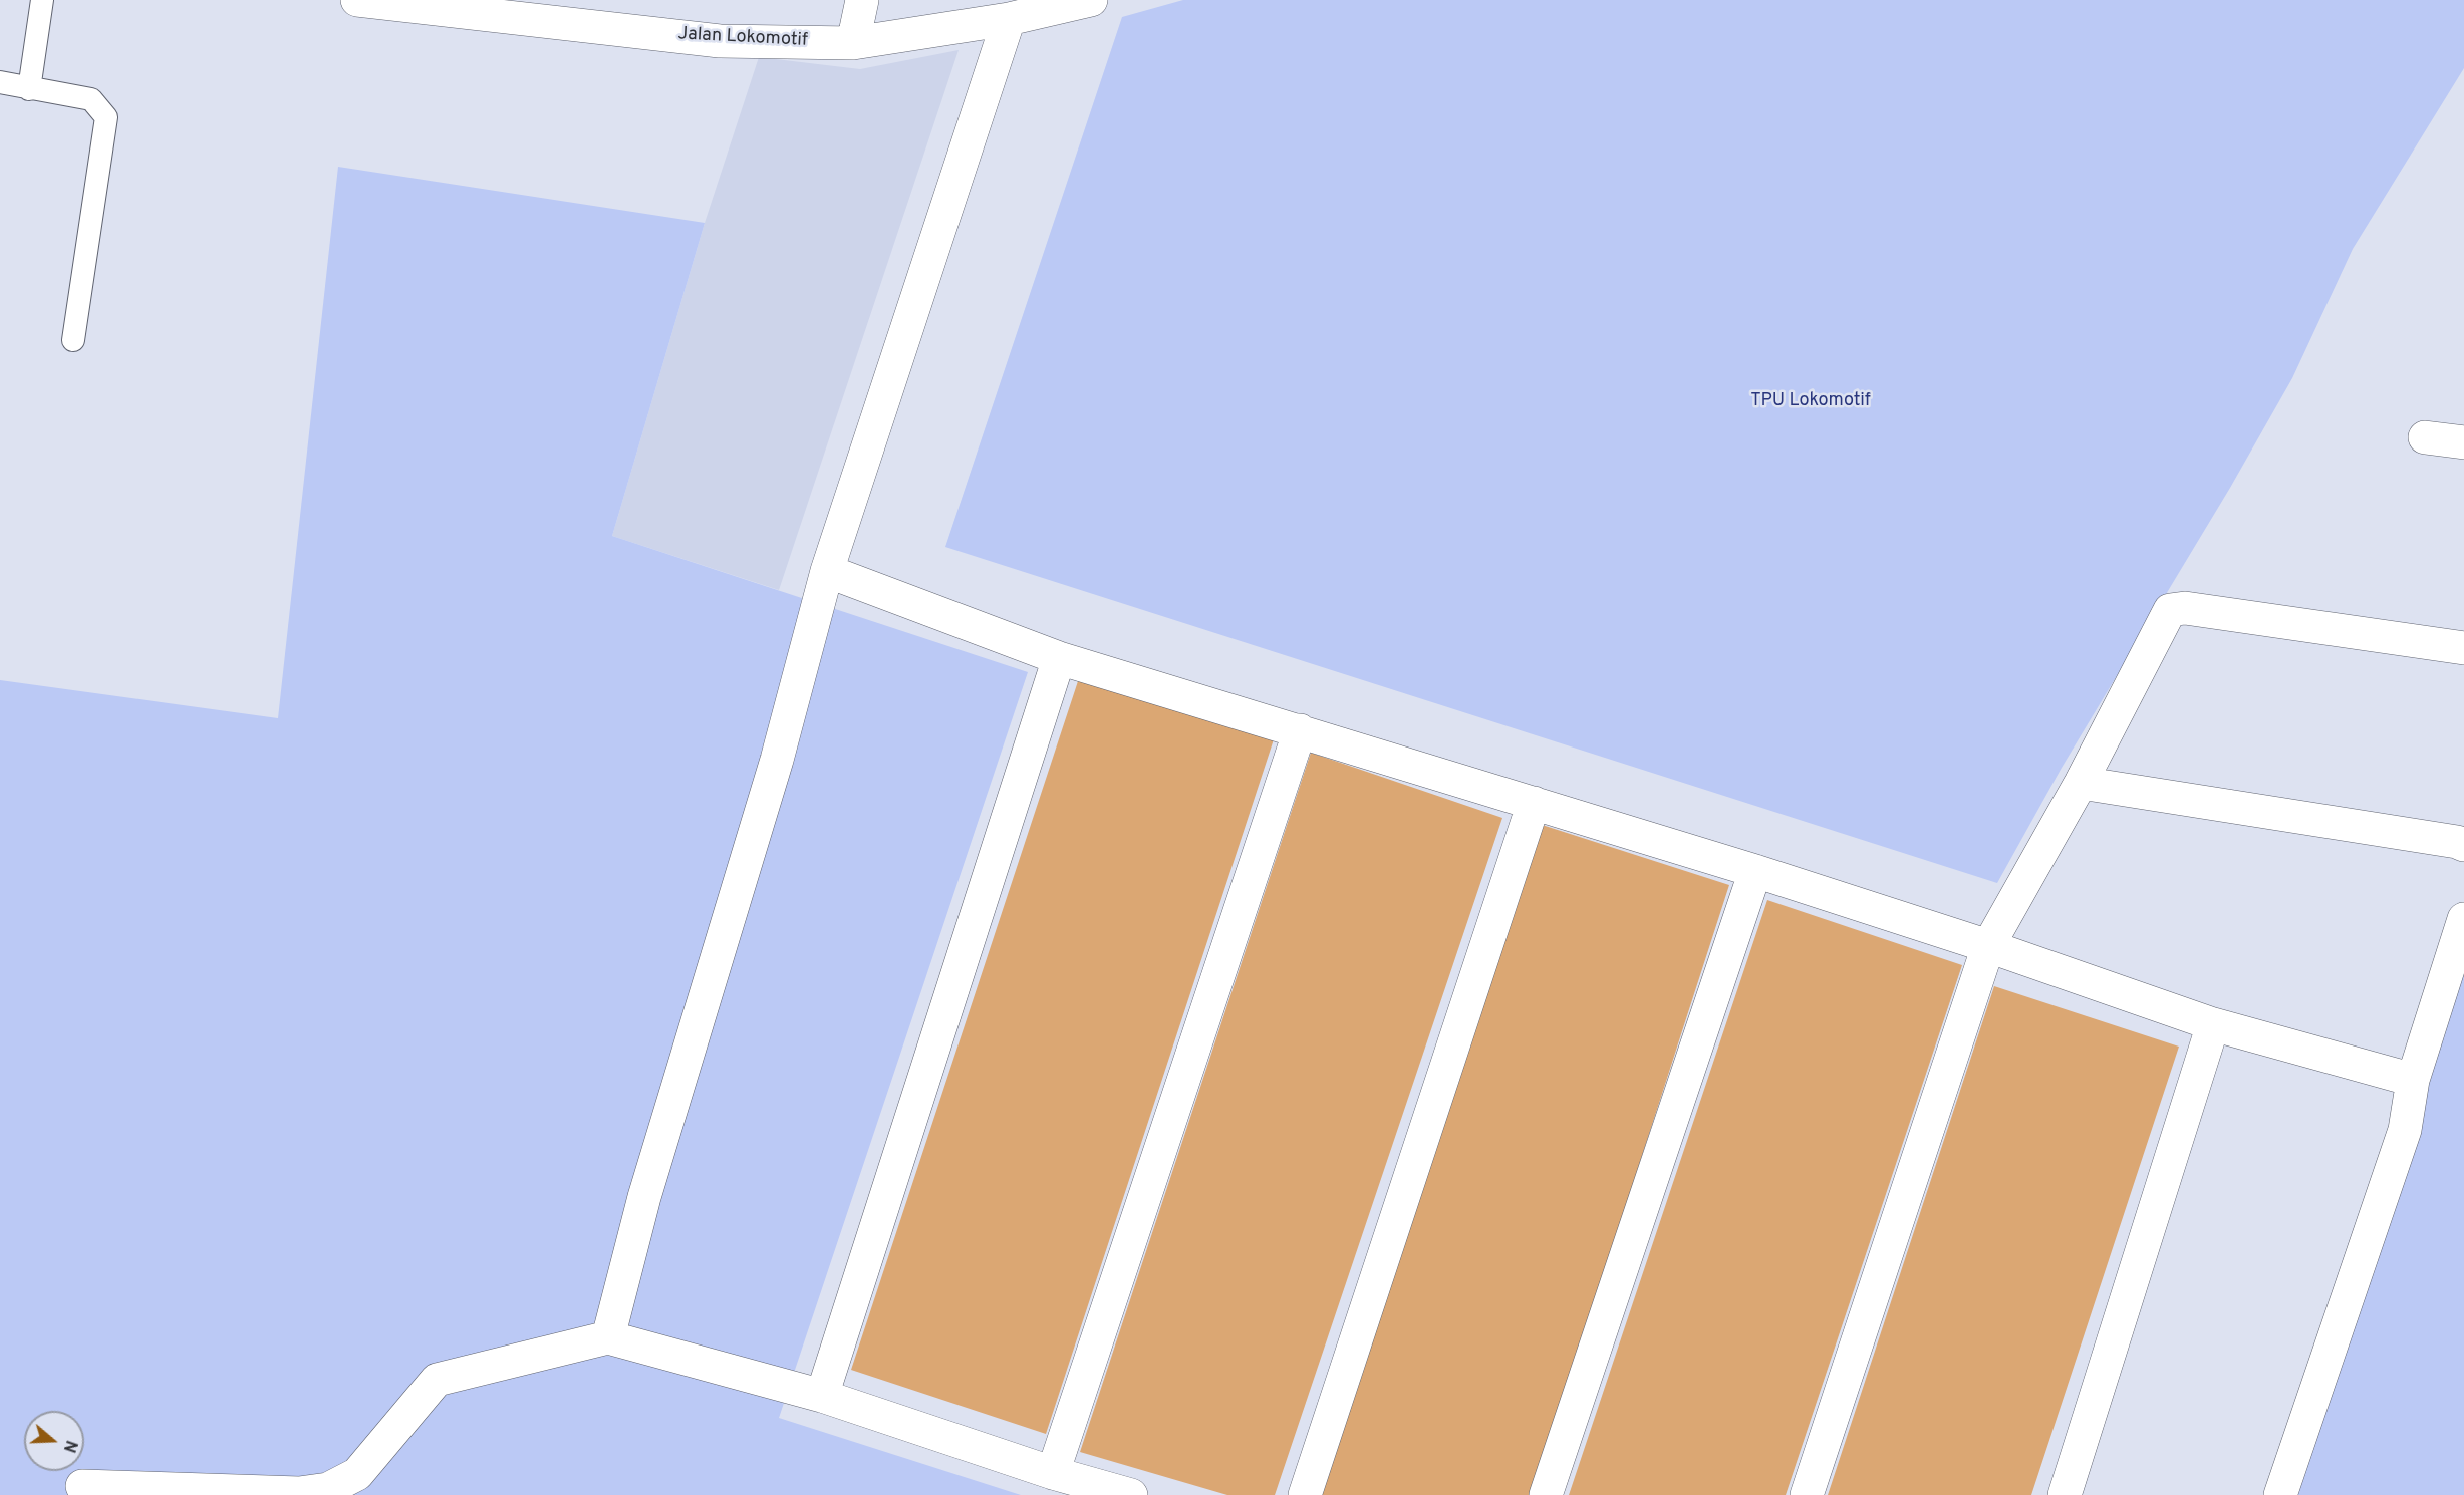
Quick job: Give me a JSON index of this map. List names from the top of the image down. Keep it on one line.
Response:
{"streets":{"street":["Jalan Lokomotif"]},"parks":["TPU Lokomotif"],"north":"right"}
